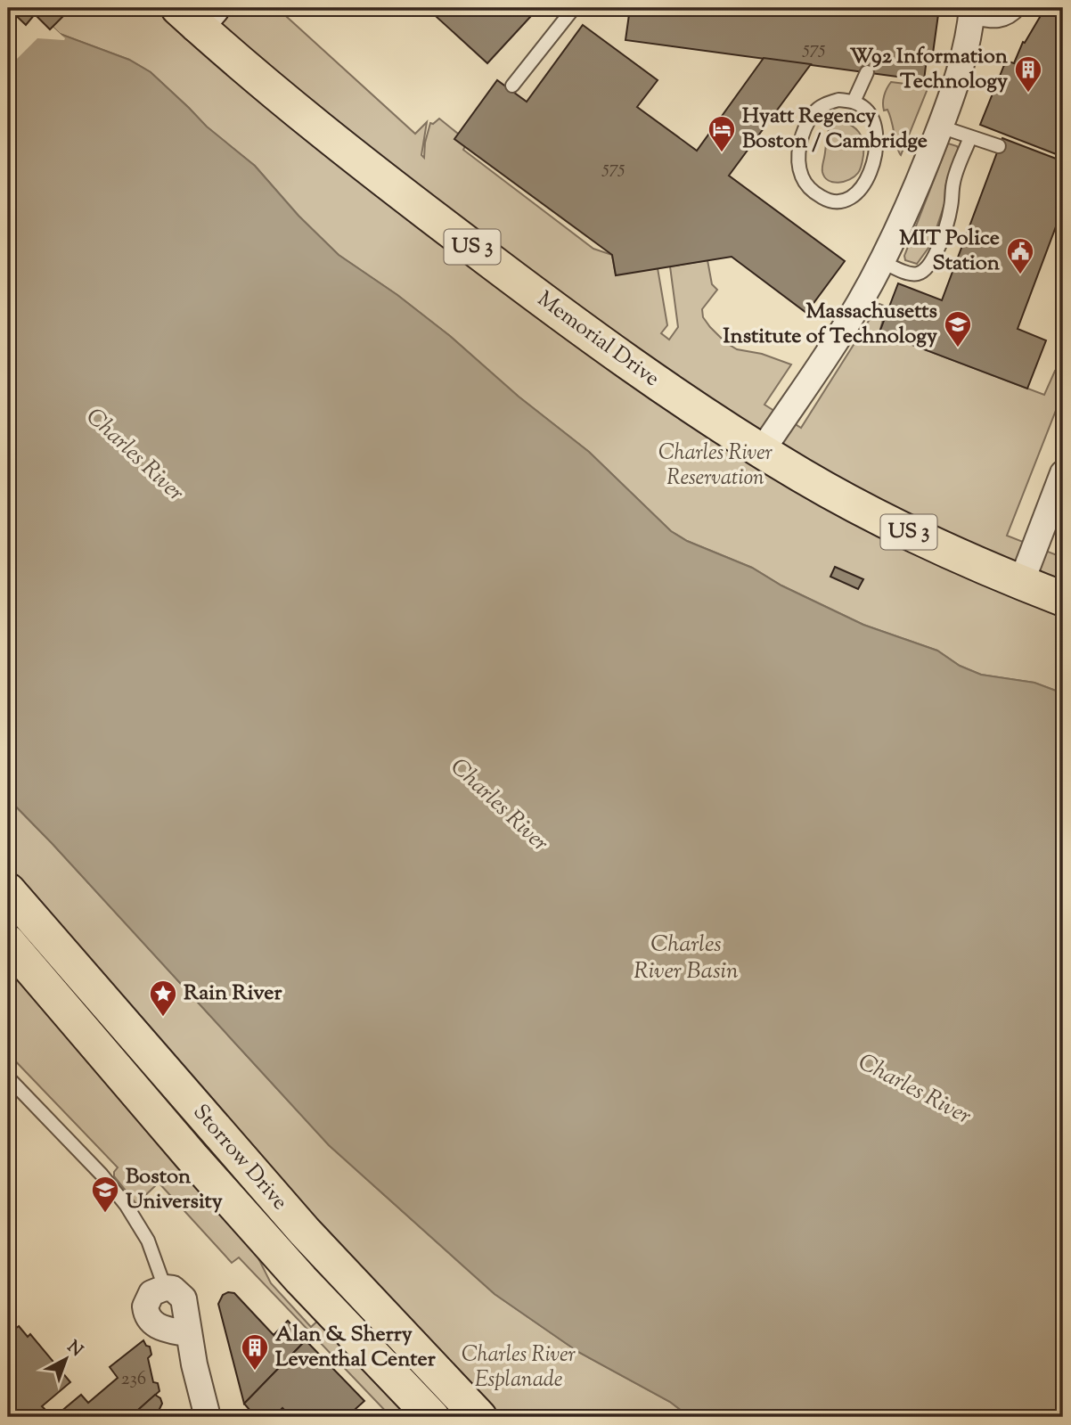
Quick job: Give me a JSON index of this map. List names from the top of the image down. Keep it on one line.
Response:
{"streets":{"highway":["US 3","Memorial Drive","Storrow Drive"]},"water":["Charles River","Charles River Basin"],"parks":["Charles River Reservation","Charles River Esplanade"],"places":{"building":["W92 Information Technology","Alan & Sherry Leventhal Center"],"hotel":["Hyatt Regency Boston / Cambridge"],"public building":["MIT Police Station"],"school or university":["Massachusetts Institute of Technology","Boston University"],"place":["Rain River"]},"house_numbers":["575","575","236"],"north":"top right"}
